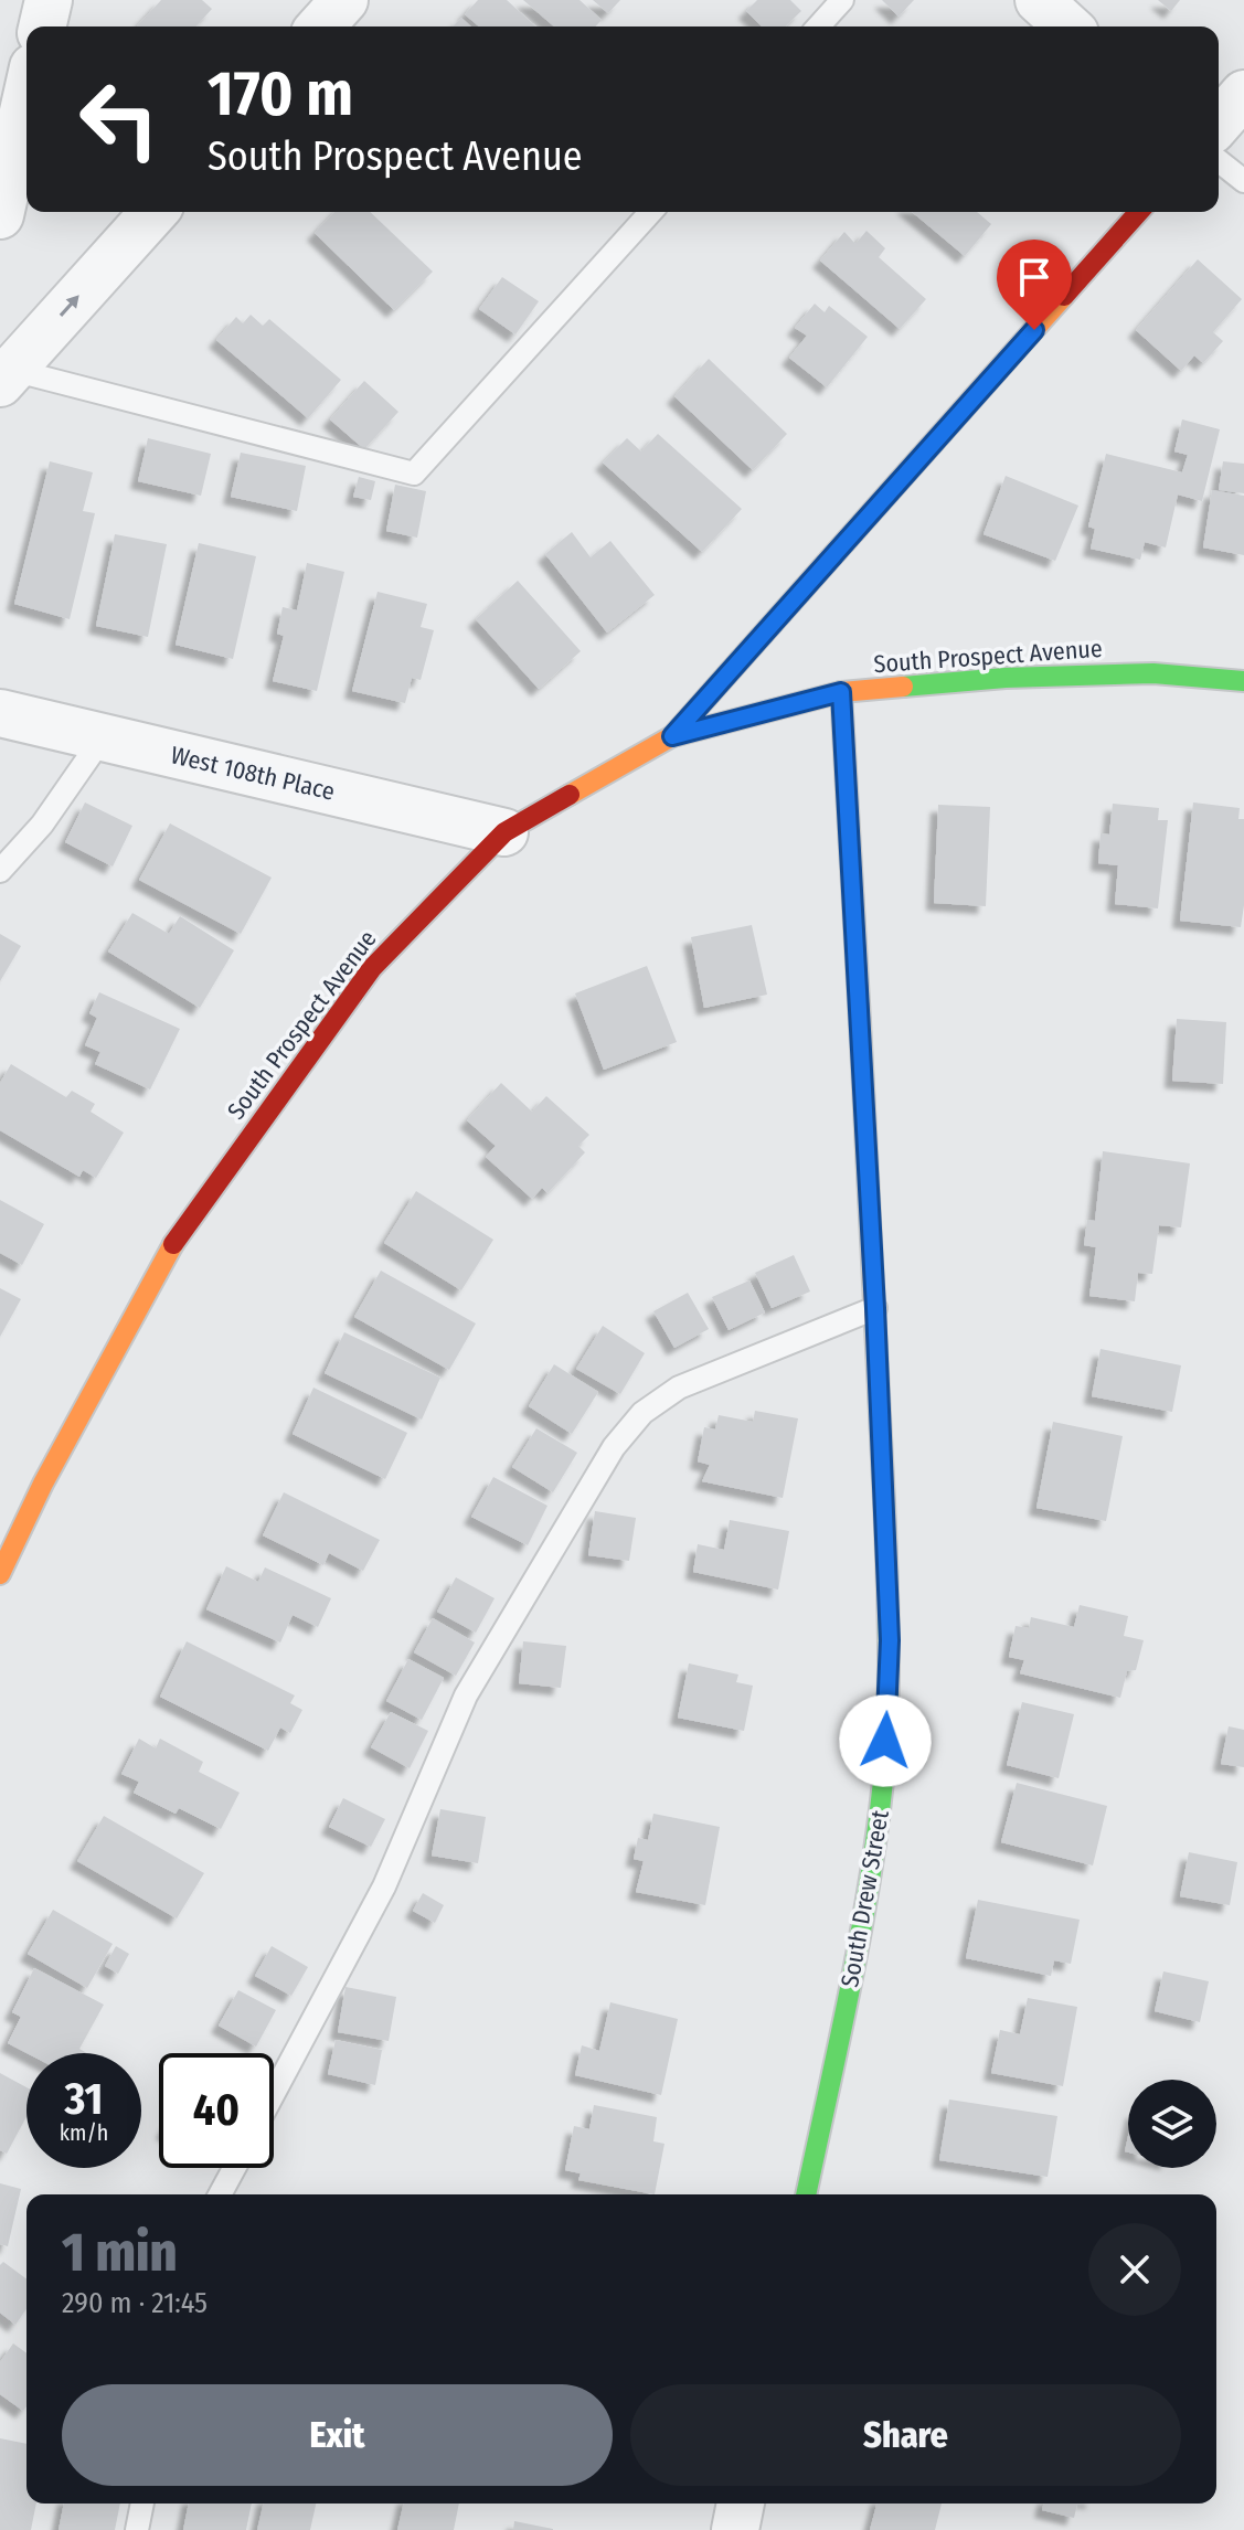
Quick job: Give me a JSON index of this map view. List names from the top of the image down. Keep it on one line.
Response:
{"streets":{"street":["South Prospect Avenue","West 108th Place","South Drew Street"]},"crossings":[["South Prospect Avenue","West 108th Place"],["South Prospect Avenue","South Drew Street"]],"page":{"turn":["170 m","South Prospect Avenue"],"speed":"31 km/h","limit":"40","heading":["1 min","290 m · 21:45"],"buttons":["Exit","Share"]}}
